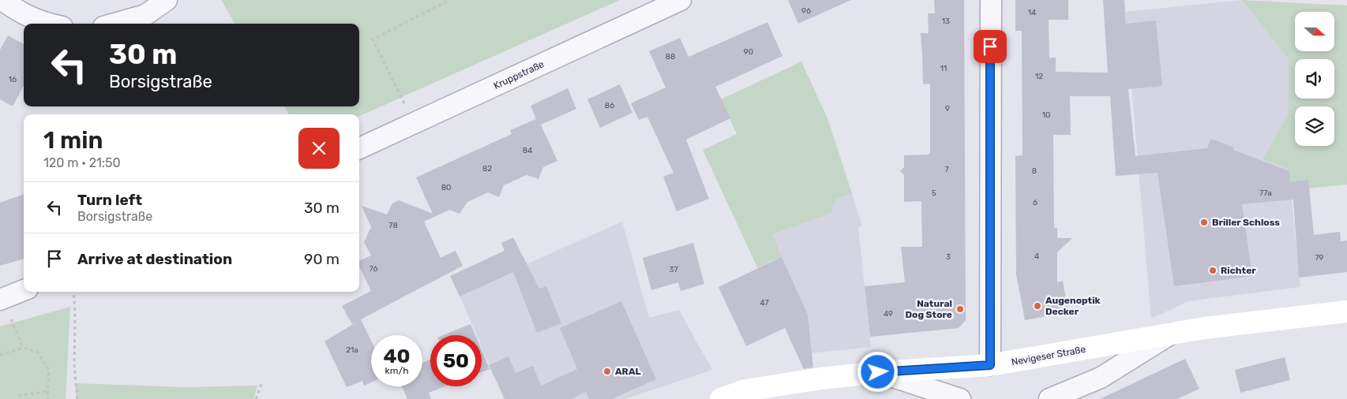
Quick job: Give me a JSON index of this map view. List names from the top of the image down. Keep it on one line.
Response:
{"streets":{"main road":["Nevigeser Straße"],"street":["Kruppstraße"]},"places":["Briller Schloss","Richter","Augenoptik Decker","Natural Dog Store","ARAL"],"house_numbers":["96","14","13","90","88","11","12","16","86","9","10","84","82","7","8","80","5","77a","6","78","4","3","79","76","37","47","49","21a"],"north":"right","page":{"turn":["30 m","Borsigstraße"],"heading":["1 min","120 m · 21:50"],"list":[{"name":"Turn left","note":"Borsigstraße","value":"30 m"},{"name":"Arrive at destination","value":"90 m"}],"speed":"40 km/h","limit":"50"}}
